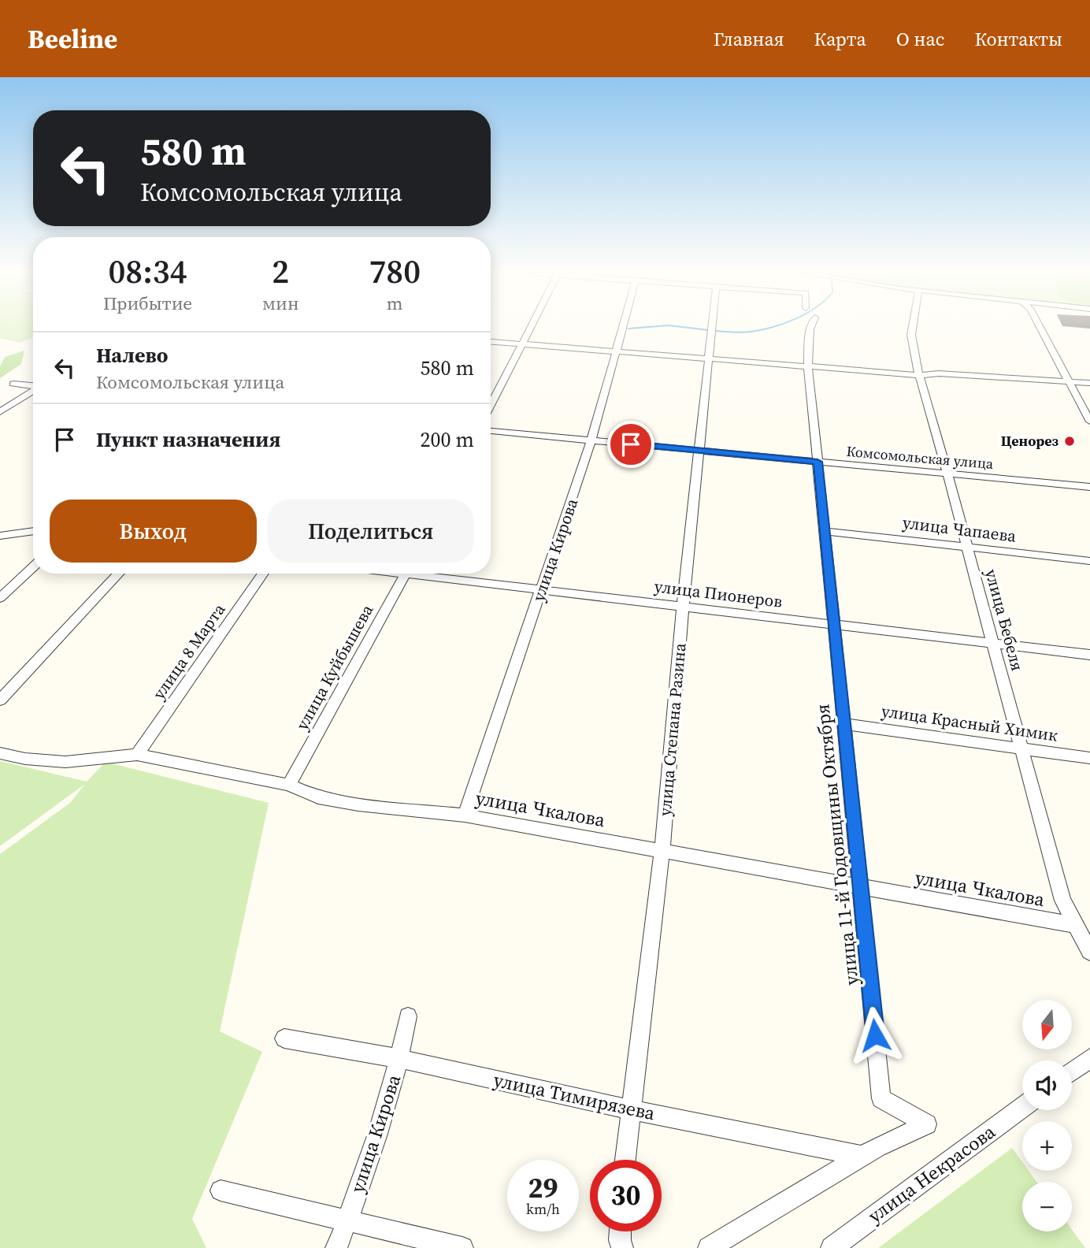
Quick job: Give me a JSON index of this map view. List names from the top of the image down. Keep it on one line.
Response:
{"streets":{"street":["Комсомольская улица","улица Чапаева","улица Кирова","улица Пионеров","улица Бебеля","улица 8 Марта","улица Куйбышева","улица Красный Химик","улица Степана Разина","улица Чкалова","улица 11-й Годовщины Октября","улица Тимирязева","улица Некрасова"]},"crossings":[["Комсомольская улица","улица Кирова"],["Комсомольская улица","улица Бебеля"],["Комсомольская улица","улица Степана Разина"],["Комсомольская улица","улица 11-й Годовщины Октября"],["улица Чапаева","улица Бебеля"],["улица Чапаева","улица 11-й Годовщины Октября"],["улица Кирова","улица Пионеров"],["улица Кирова","улица Чкалова"],["улица Кирова","улица Тимирязева"],["улица Пионеров","улица Бебеля"],["улица Пионеров","улица Степана Разина"],["улица Пионеров","улица 11-й Годовщины Октября"],["улица Бебеля","улица Красный Химик"],["улица Бебеля","улица Чкалова"],["улица 8 Марта","улица Чкалова"],["улица Куйбышева","улица Чкалова"],["улица Красный Химик","улица 11-й Годовщины Октября"],["улица Степана Разина","улица Чкалова"],["улица Степана Разина","улица Тимирязева"],["улица Чкалова","улица 11-й Годовщины Октября"],["улица 11-й Годовщины Октября","улица Тимирязева"]],"places":["Ценорез"],"north":"bottom","page":{"header":"Beeline","nav":["Главная","Карта","О нас","Контакты"],"turn":["580 m","Комсомольская улица"],"eta":["08:34","Прибытие","2","мин","780","m"],"list":[{"name":"Налево","note":"Комсомольская улица","value":"580 m"},{"name":"Пункт назначения","value":"200 m"}],"buttons":["Выход","Поделиться"],"map_buttons":["+","−"],"speed":"29 km/h","limit":"30"}}
